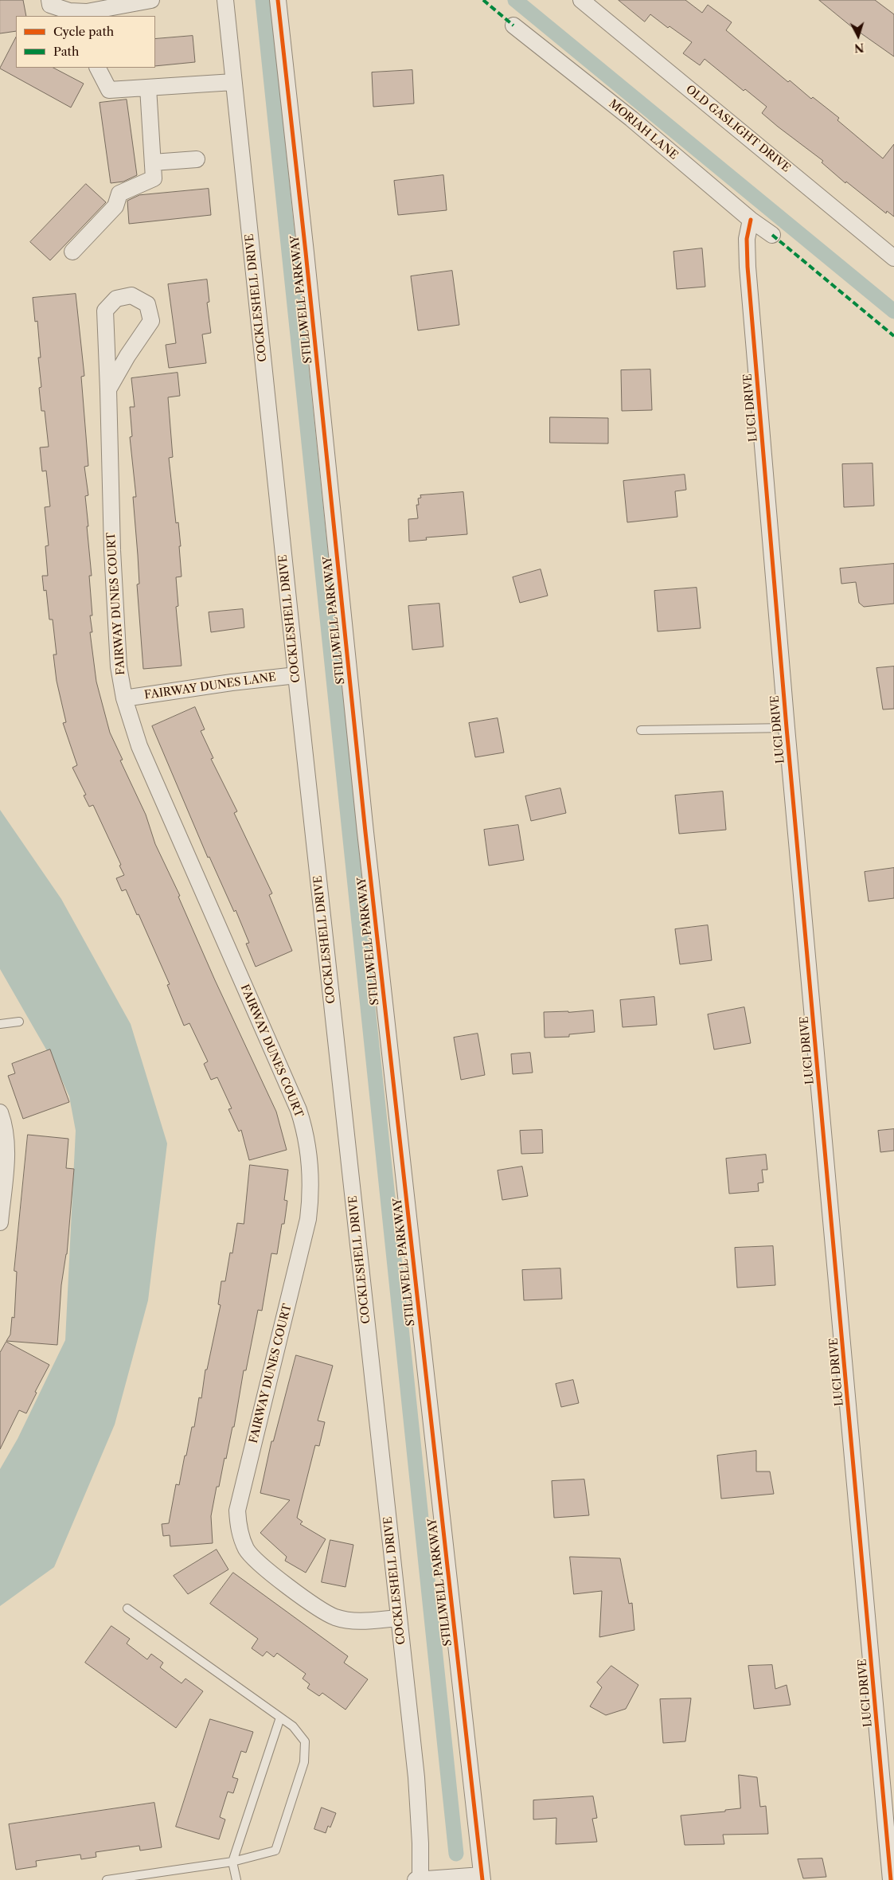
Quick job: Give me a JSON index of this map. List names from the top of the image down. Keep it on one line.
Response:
{"streets":{"street":["OLD GASLIGHT DRIVE","MORIAH LANE","COCKLESHELL DRIVE","STILLWELL PARKWAY","LUCI DRIVE","FAIRWAY DUNES COURT","FAIRWAY DUNES LANE"]},"crossings":[["MORIAH LANE","LUCI DRIVE"],["COCKLESHELL DRIVE","FAIRWAY DUNES COURT"],["COCKLESHELL DRIVE","FAIRWAY DUNES LANE"],["FAIRWAY DUNES COURT","FAIRWAY DUNES LANE"]],"legend":["Cycle path","Path"],"north":"bottom"}
